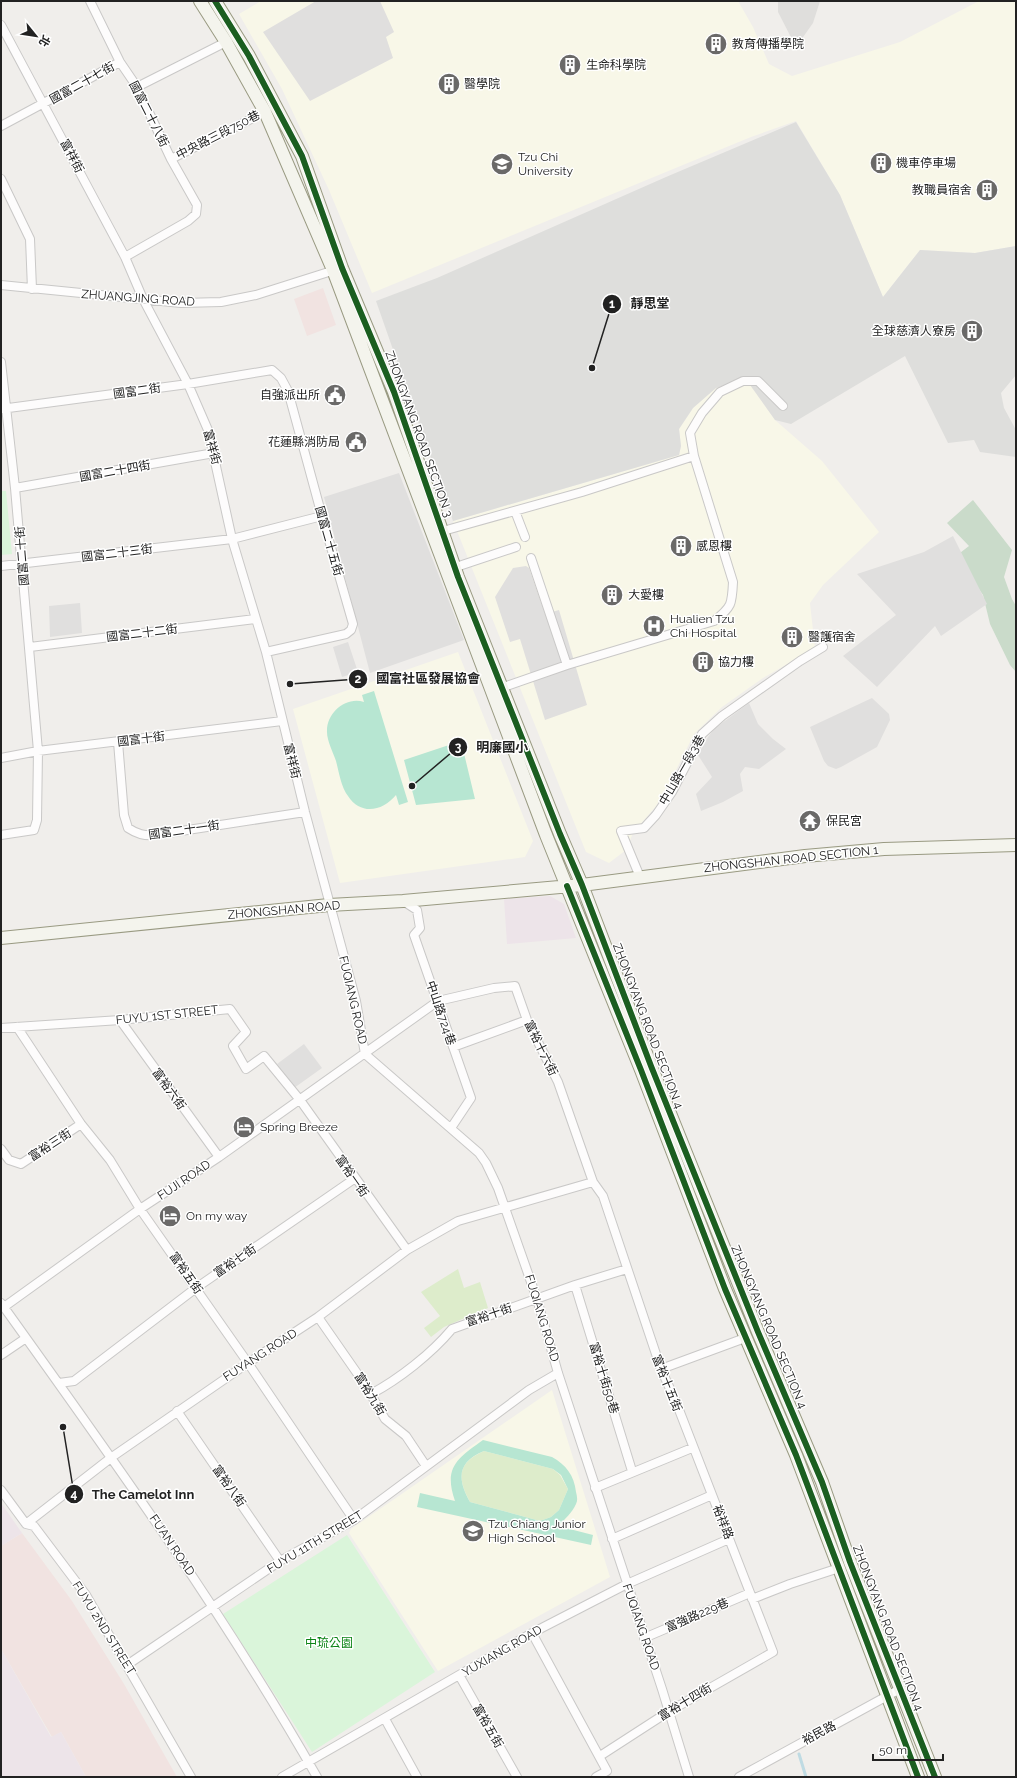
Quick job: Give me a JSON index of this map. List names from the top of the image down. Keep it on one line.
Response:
{"streets":{"street":["國富二十七街","國富二十八街","中央路三段750巷","富祥街","ZHUANGJING ROAD","國富二街","ZHONGYANG ROAD SECTION 3","國富二十四街","國富二十五街","國富二十三街","國富二十街","國富二十二街","國富十街","中山路一段3巷","國富二十一街","ZHONGSHAN ROAD SECTION 1","ZHONGSHAN ROAD","FUQIANG ROAD","中山路724巷","FUYU 1ST STREET","ZHONGYANG ROAD SECTION 4","富裕十六街","富裕六街","富裕三街","富裕一街","FUJI ROAD","富裕七街","富裕五街","富裕十街","FUYANG ROAD","富裕十街50巷","富裕十五街","富裕九街","富裕八街","裕祥路","FUYU 11TH STREET","FU’AN ROAD","富強路229巷","FUYU 2ND STREET","YUXIANG ROAD","富裕十四街","裕民路"]},"crossings":[["國富二十七街","國富二十八街"],["國富二十七街","富祥街"],["國富二十八街","中央路三段750巷"],["國富二十八街","富祥街"],["中央路三段750巷","ZHONGYANG ROAD SECTION 3"],["富祥街","ZHUANGJING ROAD"],["富祥街","國富二街"],["富祥街","國富二十四街"],["富祥街","國富二十五街"],["富祥街","國富二十三街"],["富祥街","國富二十二街"],["富祥街","國富十街"],["富祥街","國富二十一街"],["富祥街","ZHONGSHAN ROAD"],["富祥街","FUQIANG ROAD"],["ZHUANGJING ROAD","ZHONGYANG ROAD SECTION 3"],["國富二街","國富二十五街"],["國富二街","國富二十街"],["ZHONGYANG ROAD SECTION 3","ZHONGSHAN ROAD SECTION 1"],["ZHONGYANG ROAD SECTION 3","ZHONGSHAN ROAD"],["ZHONGYANG ROAD SECTION 3","ZHONGYANG ROAD SECTION 4"],["國富二十四街","國富二十街"],["國富二十五街","國富二十三街"],["國富二十三街","國富二十街"],["國富二十街","國富二十二街"],["國富二十街","國富十街"],["國富十街","國富二十一街"],["中山路一段3巷","ZHONGSHAN ROAD SECTION 1"],["ZHONGSHAN ROAD SECTION 1","ZHONGSHAN ROAD"],["ZHONGSHAN ROAD SECTION 1","ZHONGYANG ROAD SECTION 4"],["ZHONGSHAN ROAD","FUQIANG ROAD"],["ZHONGSHAN ROAD","中山路724巷"],["ZHONGSHAN ROAD","ZHONGYANG ROAD SECTION 4"],["FUQIANG ROAD","中山路724巷"],["FUQIANG ROAD","富裕十六街"],["FUQIANG ROAD","FUJI ROAD"],["FUQIANG ROAD","富裕十街"],["FUQIANG ROAD","FUYANG ROAD"],["FUQIANG ROAD","裕祥路"],["FUQIANG ROAD","FUYU 11TH STREET"],["FUQIANG ROAD","富強路229巷"],["FUQIANG ROAD","YUXIANG ROAD"],["FUQIANG ROAD","富裕十四街"],["中山路724巷","富裕十六街"],["FUYU 1ST STREET","富裕六街"],["FUYU 1ST STREET","富裕一街"],["FUYU 1ST STREET","FUJI ROAD"],["FUYU 1ST STREET","富裕五街"],["ZHONGYANG ROAD SECTION 4","富強路229巷"],["ZHONGYANG ROAD SECTION 4","裕民路"],["富裕十六街","FUJI ROAD"],["富裕十六街","富裕十街"],["富裕十六街","富裕十五街"],["富裕六街","FUJI ROAD"],["富裕三街","富裕五街"],["富裕一街","FUJI ROAD"],["富裕一街","富裕七街"],["富裕一街","FUYANG ROAD"],["FUJI ROAD","富裕五街"],["FUJI ROAD","FU’AN ROAD"],["富裕七街","富裕五街"],["富裕七街","FU’AN ROAD"],["富裕五街","FUYANG ROAD"],["富裕五街","FUYU 11TH STREET"],["富裕五街","YUXIANG ROAD"],["富裕十街","富裕十街50巷"],["富裕十街","富裕十五街"],["富裕十街","富裕九街"],["FUYANG ROAD","富裕九街"],["FUYANG ROAD","富裕八街"],["FUYANG ROAD","FU’AN ROAD"],["FUYANG ROAD","FUYU 2ND STREET"],["富裕十五街","裕祥路"],["富裕九街","FUYU 11TH STREET"],["富裕八街","FUYU 11TH STREET"],["裕祥路","富強路229巷"],["裕祥路","YUXIANG ROAD"],["裕祥路","富裕十四街"],["FUYU 11TH STREET","FU’AN ROAD"],["FUYU 11TH STREET","FUYU 2ND STREET"],["FU’AN ROAD","YUXIANG ROAD"]],"parks":["中琉公園"],"places":{"building":["教育傳播學院","生命科學院","醫學院","機車停車場","教職員宿舍","全球慈濟人寮房","感恩樓","大愛樓","醫護宿舍","協力樓"],"school or university":["Tzu Chi University","Tzu Chiang Junior High School"],"other":["靜思堂","國富社區發展協會","明廉國小","The Camelot Inn"],"public building":["自強派出所","花蓮縣消防局"],"hospital":["Hualien Tzu Chi Hospital"],"temple":["保民宮"],"hotel":["Spring Breeze","On my way"]},"scale_bar":"50 m","north":"bottom right"}
